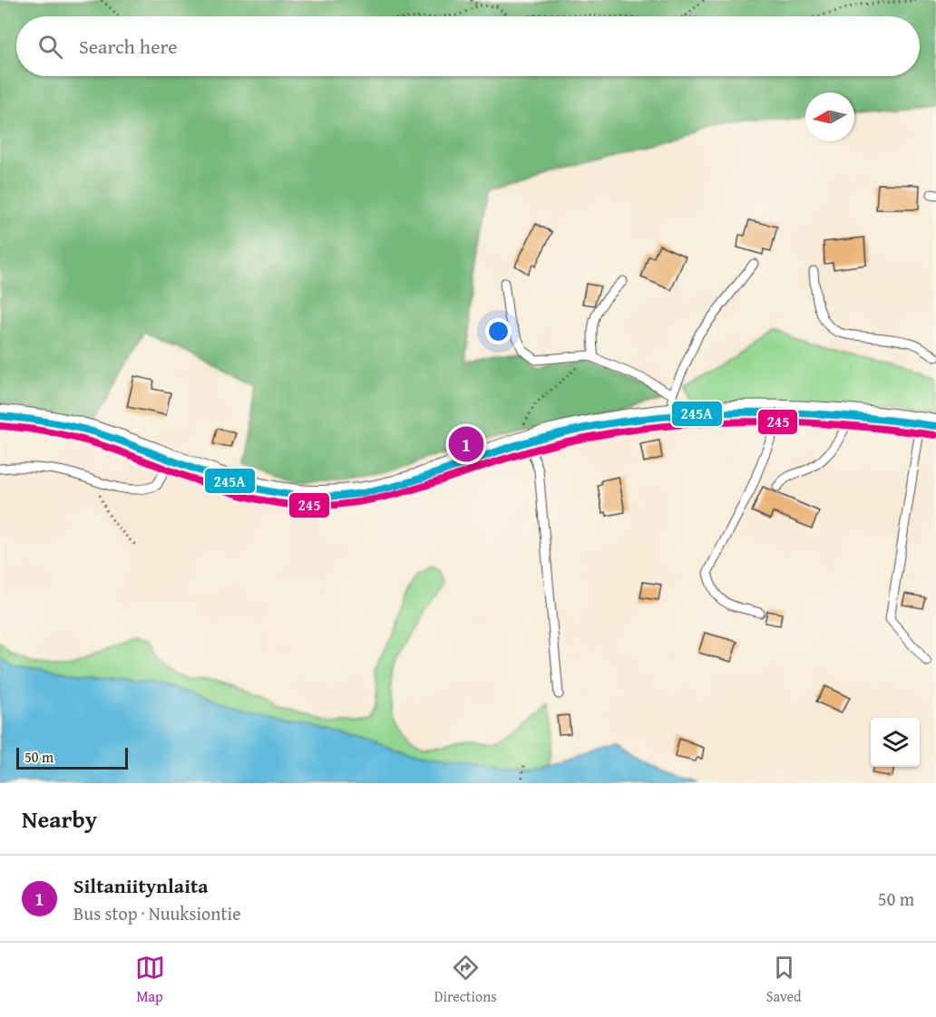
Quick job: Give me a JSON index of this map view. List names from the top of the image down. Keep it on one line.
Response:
{"lines":["transit line 245A","transit line 245"],"scale_bar":"50 m","north":"left","page":{"search":"Search here","pins":"1","scale":"50 m","heading":"Nearby","list":[{"mark":"1","name":"Siltaniitynlaita","note":"Bus stop · Nuuksiontie","value":"50 m"}],"nav":["Map","Directions","Saved"]}}
